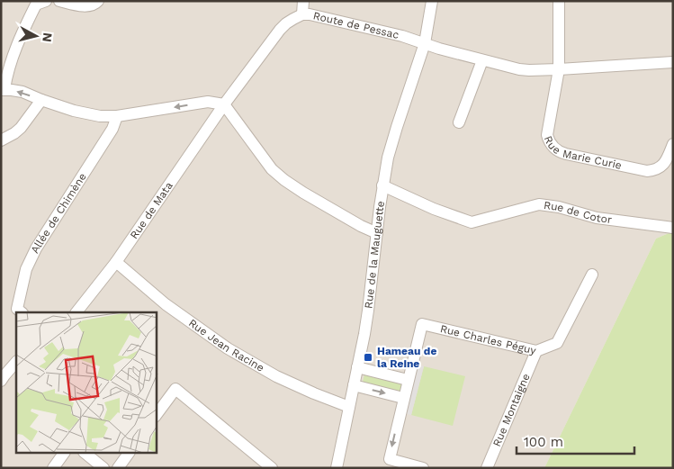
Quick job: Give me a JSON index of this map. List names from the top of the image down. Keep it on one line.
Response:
{"streets":{"street":["Route de Pessac","Rue Marie Curie","Rue de Mata","Rue de Cotor","Allée de Chimène","Rue de la Mauguette","Rue Charles Péguy","Rue Jean Racine","Rue Montaigne"]},"crossings":[["Route de Pessac","Rue Marie Curie"],["Route de Pessac","Rue de Mata"],["Route de Pessac","Rue de la Mauguette"],["Rue de Mata","Rue Jean Racine"],["Rue de Cotor","Rue de la Mauguette"],["Rue de la Mauguette","Rue Jean Racine"],["Rue Charles Péguy","Rue Montaigne"]],"places":{"transit":["Hameau de la Reine"]},"scale_bar":"100 m","north":"right"}
